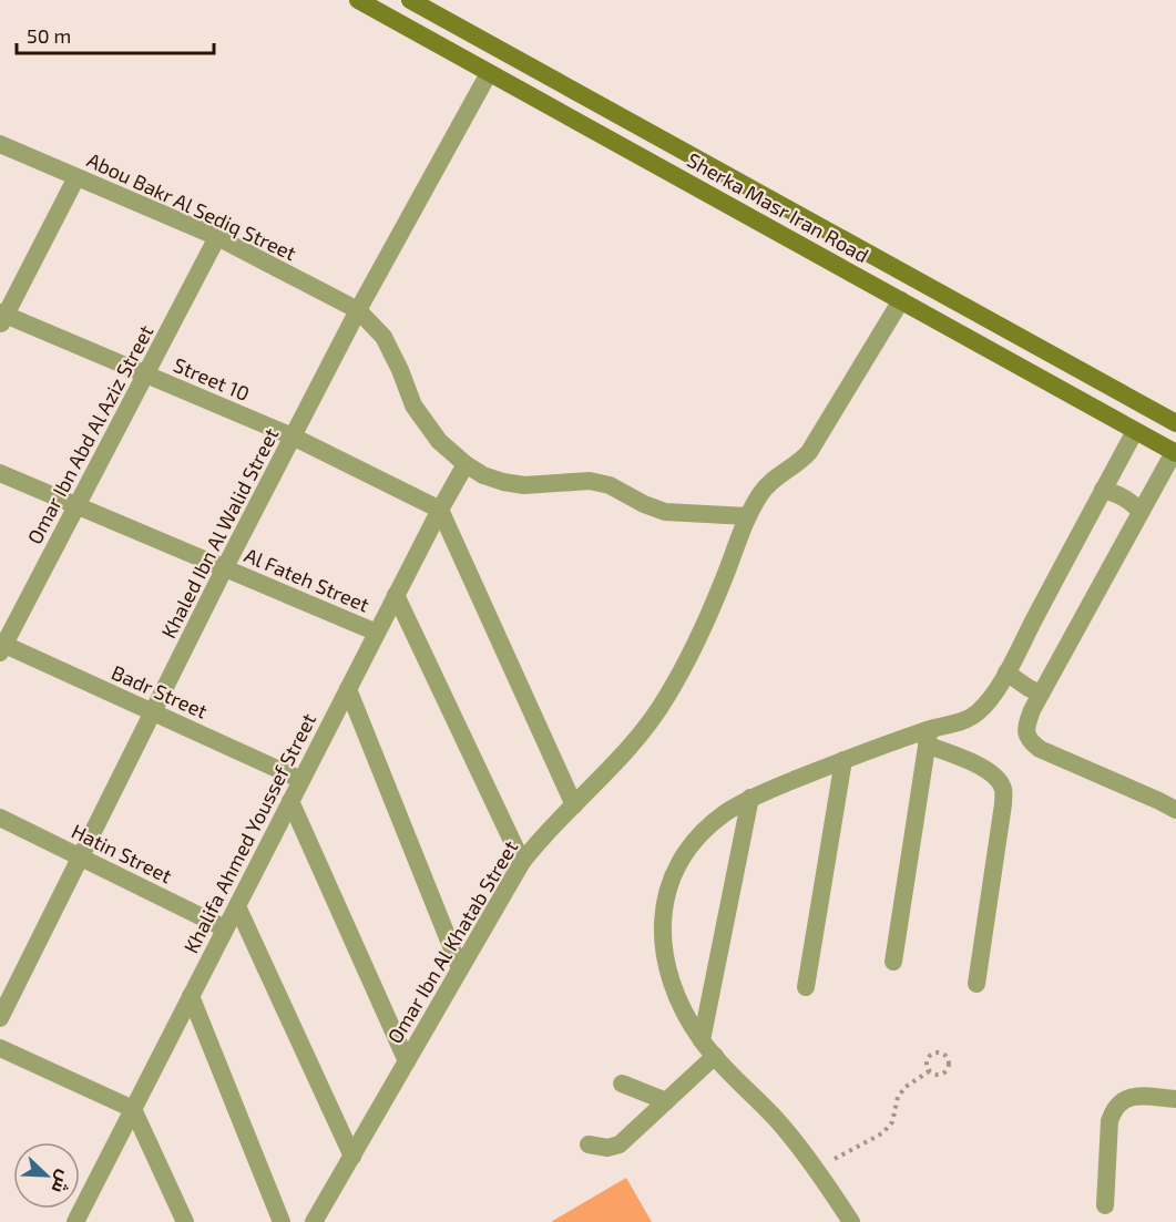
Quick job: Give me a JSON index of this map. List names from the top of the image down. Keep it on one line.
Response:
{"streets":{"main road":["Sherka Masr Iran Road"],"street":["Abou Bakr Al Sediq Street","Street 10","Omar Ibn Abd Al Aziz Street","Khaled Ibn Al Walid Street","Al Fateh Street","Badr Street","Khalifa Ahmed Youssef Street","Hatin Street","Omar Ibn Al Khatab Street"]},"crossings":[["Abou Bakr Al Sediq Street","Omar Ibn Abd Al Aziz Street"],["Abou Bakr Al Sediq Street","Khaled Ibn Al Walid Street"],["Abou Bakr Al Sediq Street","Khalifa Ahmed Youssef Street"],["Abou Bakr Al Sediq Street","Omar Ibn Al Khatab Street"],["Sherka Masr Iran Road","Khaled Ibn Al Walid Street"],["Sherka Masr Iran Road","Omar Ibn Al Khatab Street"],["Street 10","Omar Ibn Abd Al Aziz Street"],["Street 10","Khaled Ibn Al Walid Street"],["Street 10","Khalifa Ahmed Youssef Street"],["Omar Ibn Abd Al Aziz Street","Al Fateh Street"],["Omar Ibn Abd Al Aziz Street","Badr Street"],["Khaled Ibn Al Walid Street","Al Fateh Street"],["Khaled Ibn Al Walid Street","Badr Street"],["Khaled Ibn Al Walid Street","Hatin Street"],["Al Fateh Street","Khalifa Ahmed Youssef Street"],["Badr Street","Khalifa Ahmed Youssef Street"],["Khalifa Ahmed Youssef Street","Hatin Street"]],"scale_bar":"50 m","north":"bottom right"}
